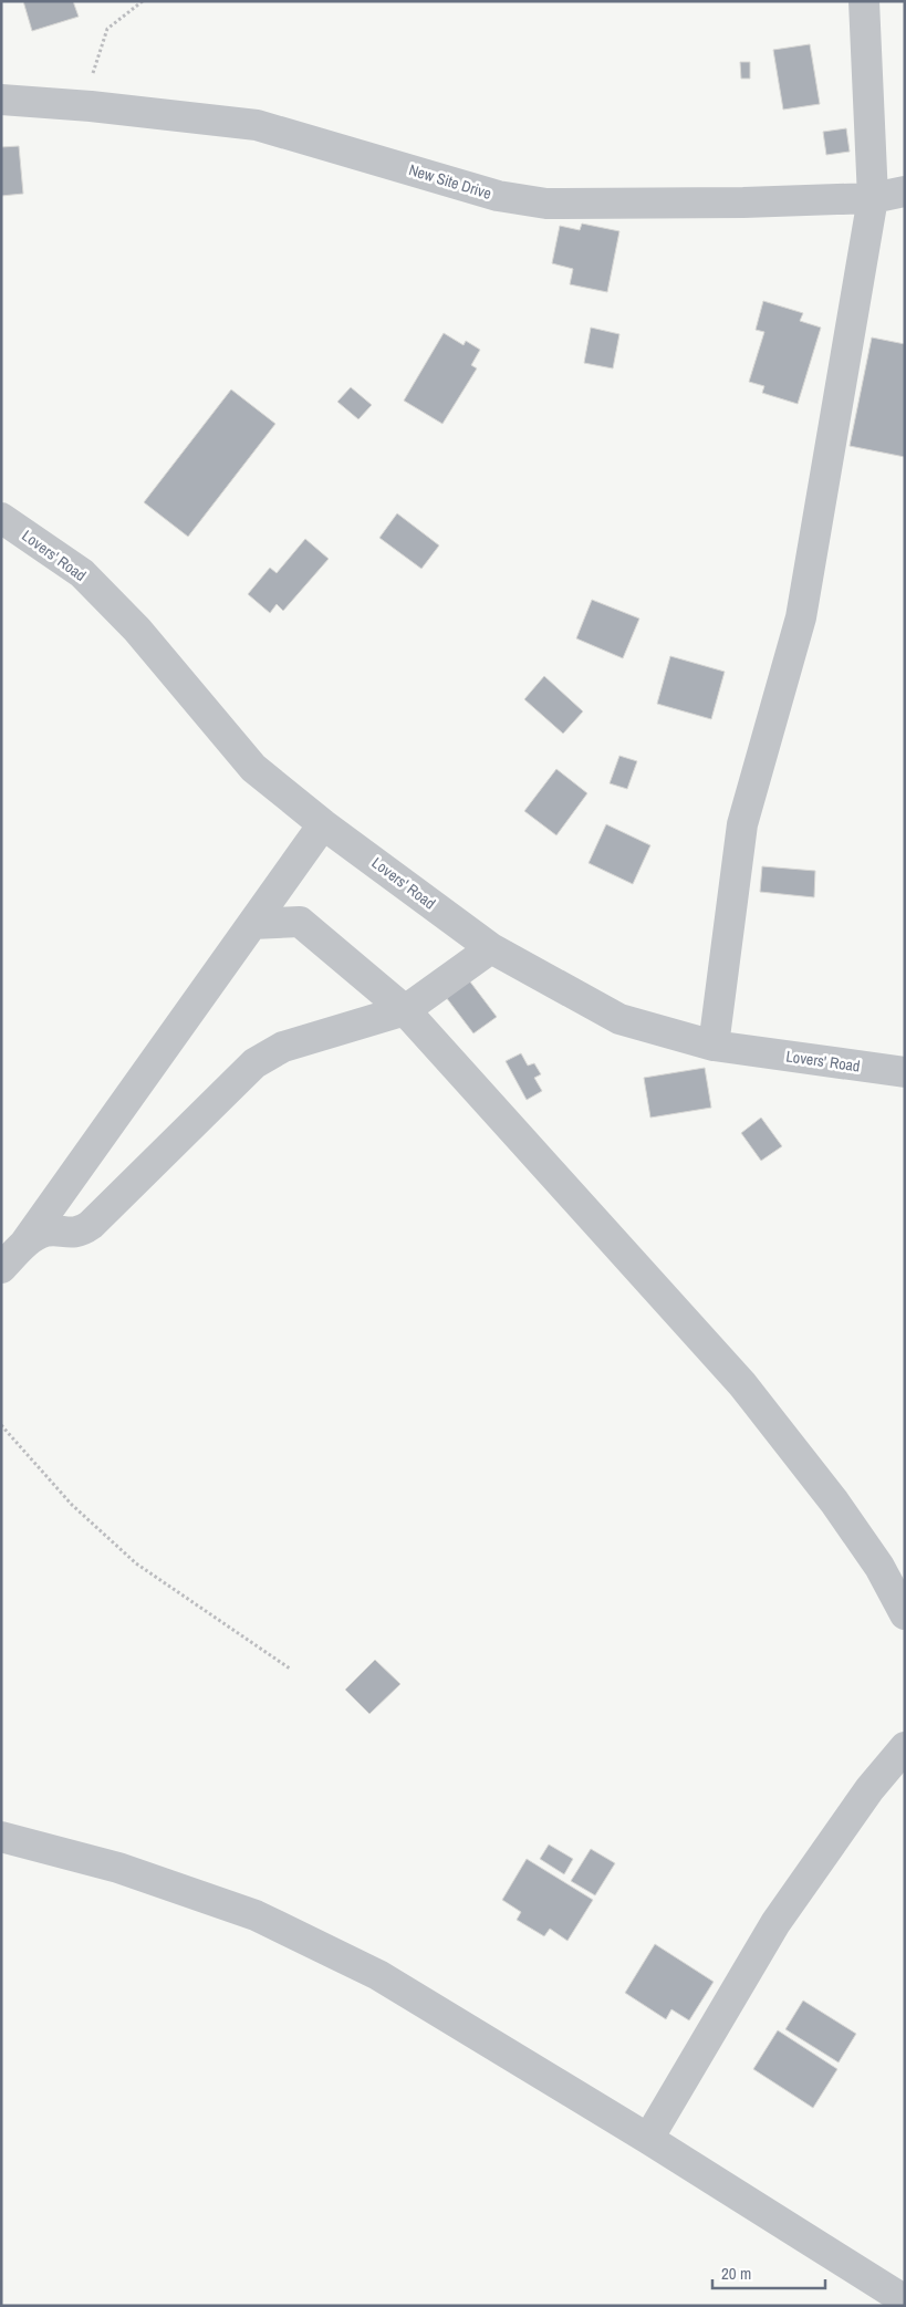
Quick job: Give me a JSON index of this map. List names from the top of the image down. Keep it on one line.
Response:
{"streets":{"street":["New Site Drive","Lovers' Road"]},"scale_bar":"20 m"}
